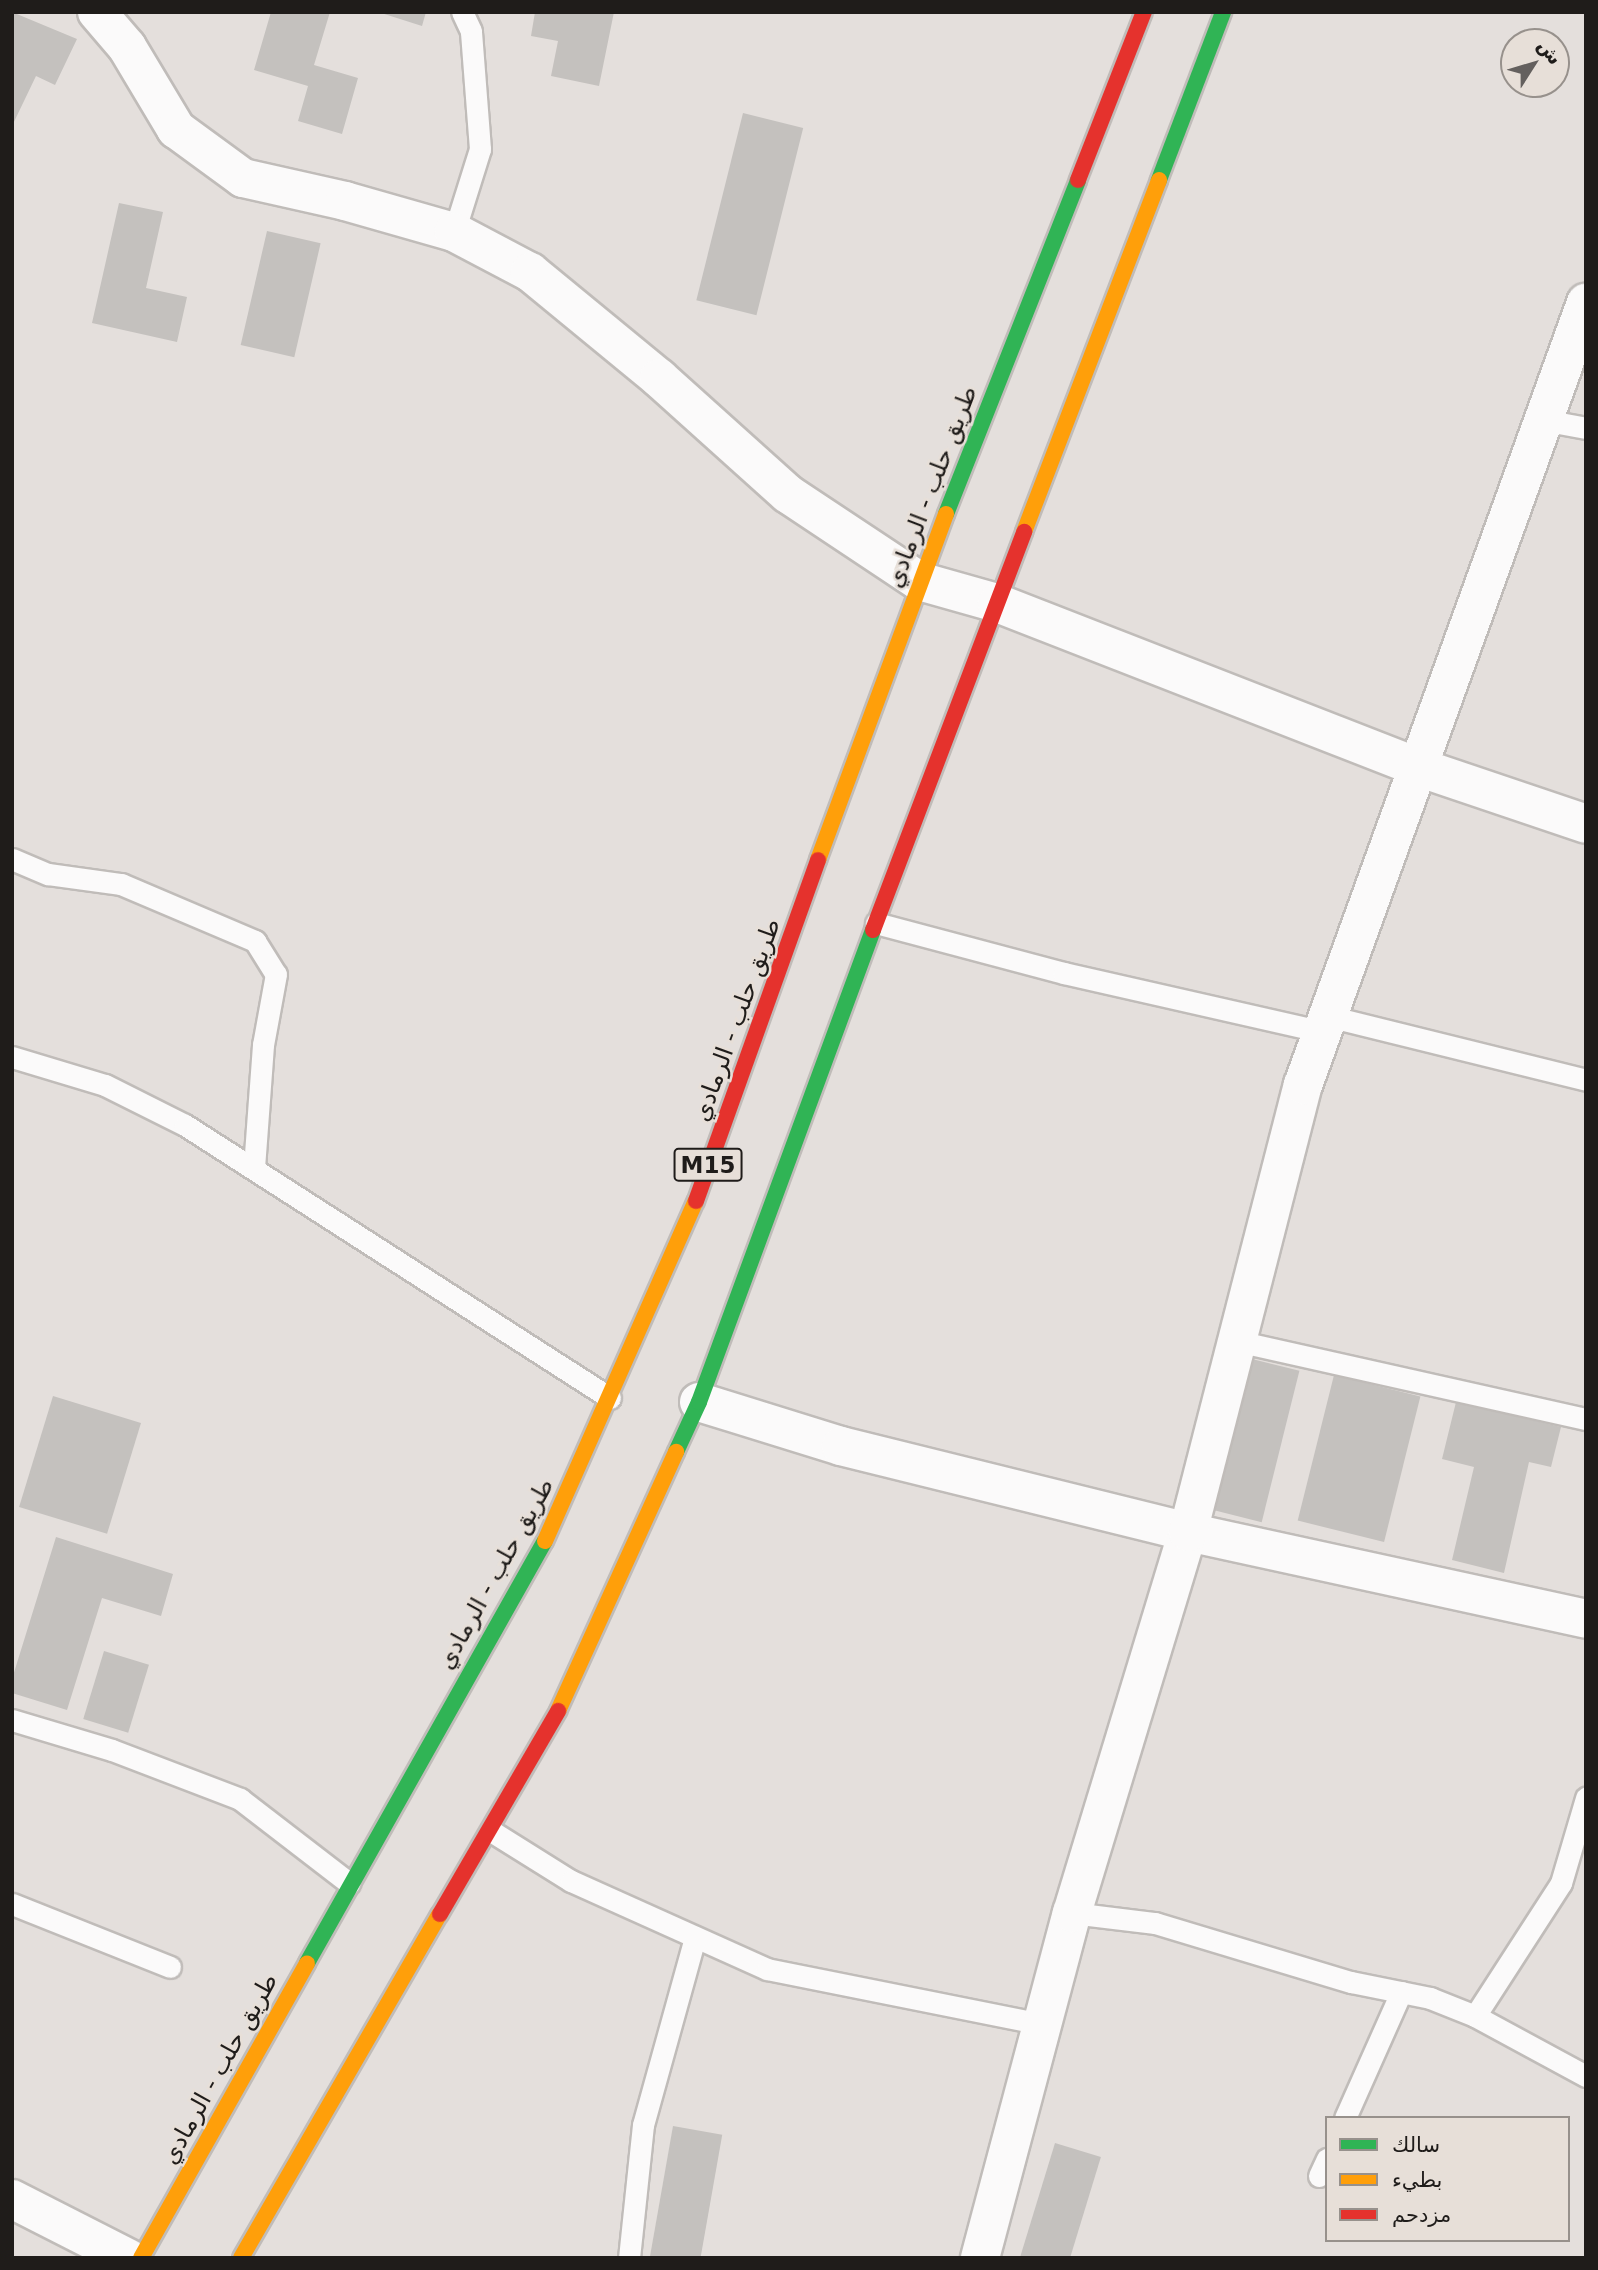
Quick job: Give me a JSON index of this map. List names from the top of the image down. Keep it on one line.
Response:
{"streets":{"highway":["طريق حلب - الرمادي","M15"]},"legend":["سالك","بطيء","مزدحم"],"north":"top right"}
